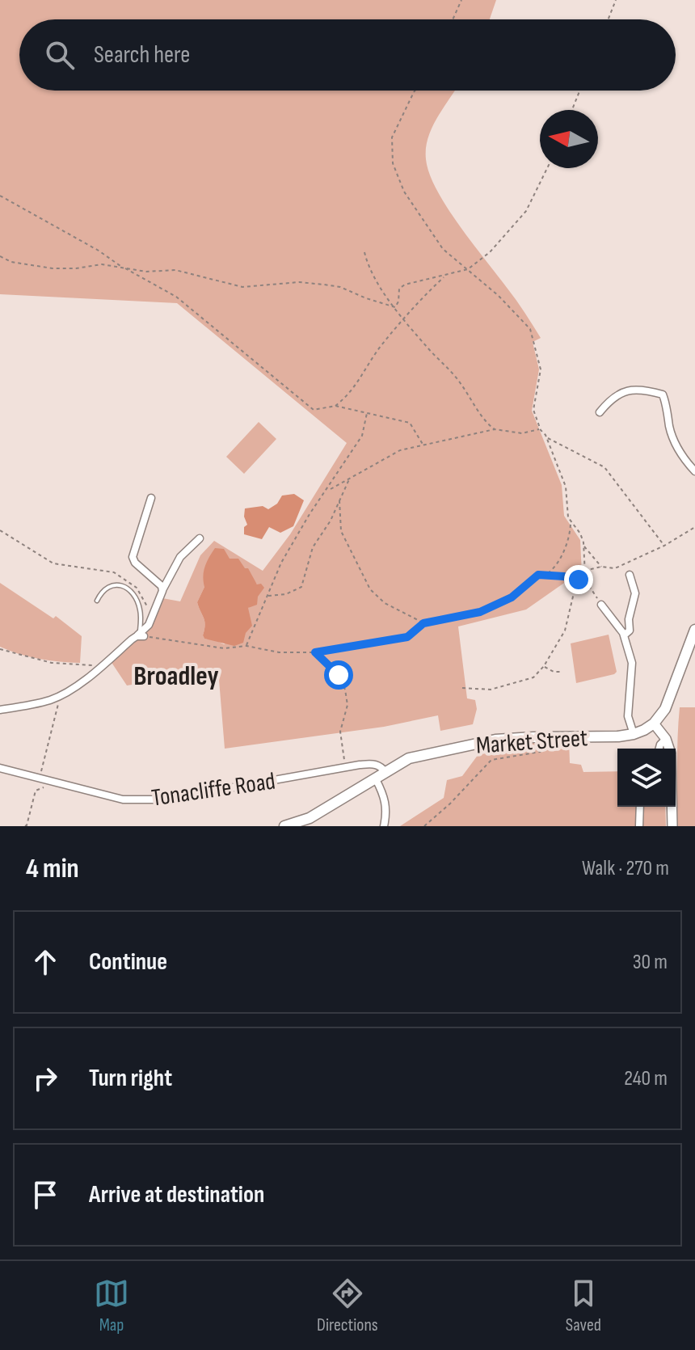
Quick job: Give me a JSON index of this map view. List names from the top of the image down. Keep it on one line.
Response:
{"streets":{"main road":["Market Street"],"street":["Tonacliffe Road"]},"crossings":[["Market Street","Tonacliffe Road"]],"districts":["Broadley"],"north":"left","page":{"search":"Search here","heading":["4 min","Walk · 270 m"],"list":[["Continue","30 m"],["Turn right","240 m"],"Arrive at destination"],"nav":["Map","Directions","Saved"]}}
